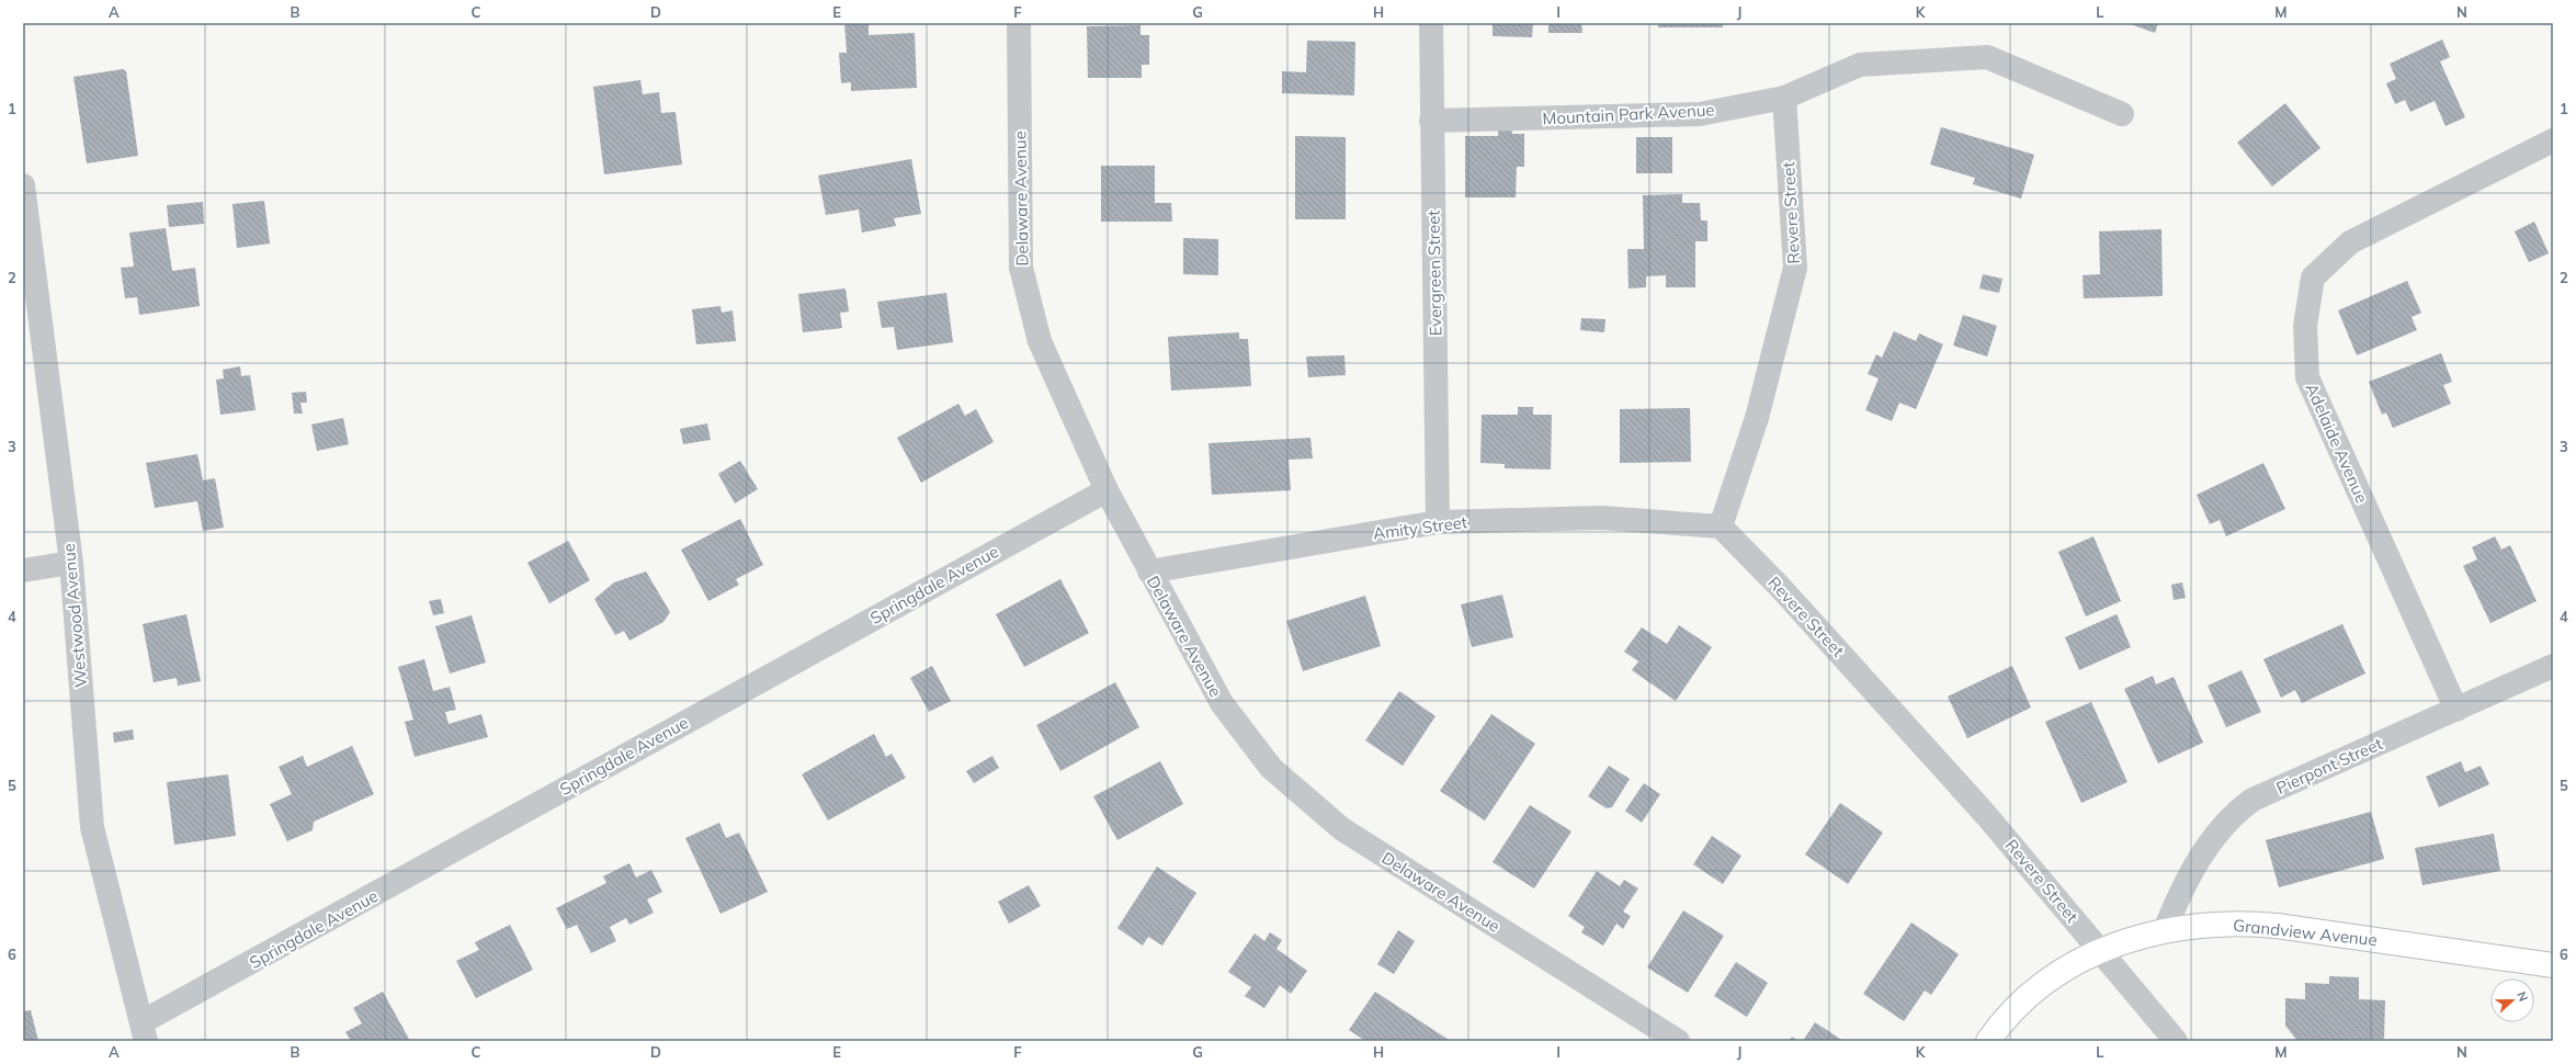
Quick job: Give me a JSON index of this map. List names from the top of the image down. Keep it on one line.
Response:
{"streets":{"main road":["Grandview Avenue"],"street":["Mountain Park Avenue","Delaware Avenue","Revere Street","Evergreen Street","Adelaide Avenue","Amity Street","Springdale Avenue","Westwood Avenue","Pierpont Street"]},"crossings":[["Mountain Park Avenue","Revere Street"],["Mountain Park Avenue","Evergreen Street"],["Delaware Avenue","Amity Street"],["Delaware Avenue","Springdale Avenue"],["Revere Street","Amity Street"],["Revere Street","Grandview Avenue"],["Evergreen Street","Amity Street"],["Adelaide Avenue","Pierpont Street"],["Springdale Avenue","Westwood Avenue"],["Pierpont Street","Grandview Avenue"]],"north":"right","grid":{"columns":["A","B","C","D","E","F","G","H","I","J","K","L","M","N"],"rows":["1","2","3","4","5","6"]}}
